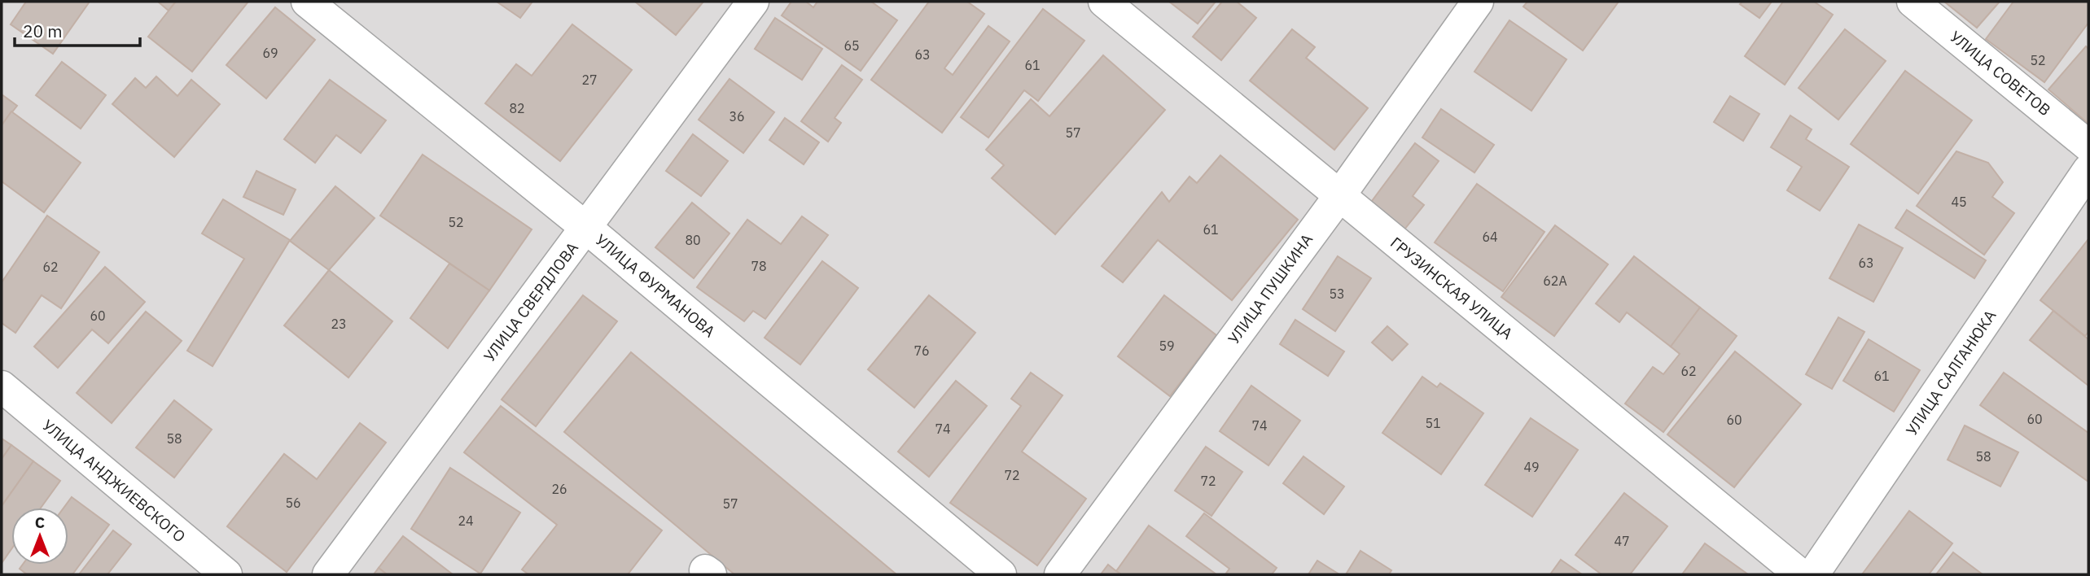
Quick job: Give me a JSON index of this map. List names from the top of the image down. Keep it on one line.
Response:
{"streets":{"street":["УЛИЦА СОВЕТОВ","УЛИЦА ФУРМАНОВА","ГРУЗИНСКАЯ УЛИЦА","УЛИЦА ПУШКИНА","УЛИЦА СВЕРДЛОВА","УЛИЦА САЛГАНЮКА","УЛИЦА АНДЖИЕВСКОГО"]},"crossings":[["УЛИЦА ФУРМАНОВА","УЛИЦА СВЕРДЛОВА"],["ГРУЗИНСКАЯ УЛИЦА","УЛИЦА ПУШКИНА"]],"house_numbers":["65","69","63","52","61","27","82","36","57","45","52","61","64","80","63","78","62","62А","53","60","23","59","76","62","61","60","60","51","74","74","58","58","49","72","72","26","56","57","24","47"],"scale_bar":"20 m","north":"top"}
